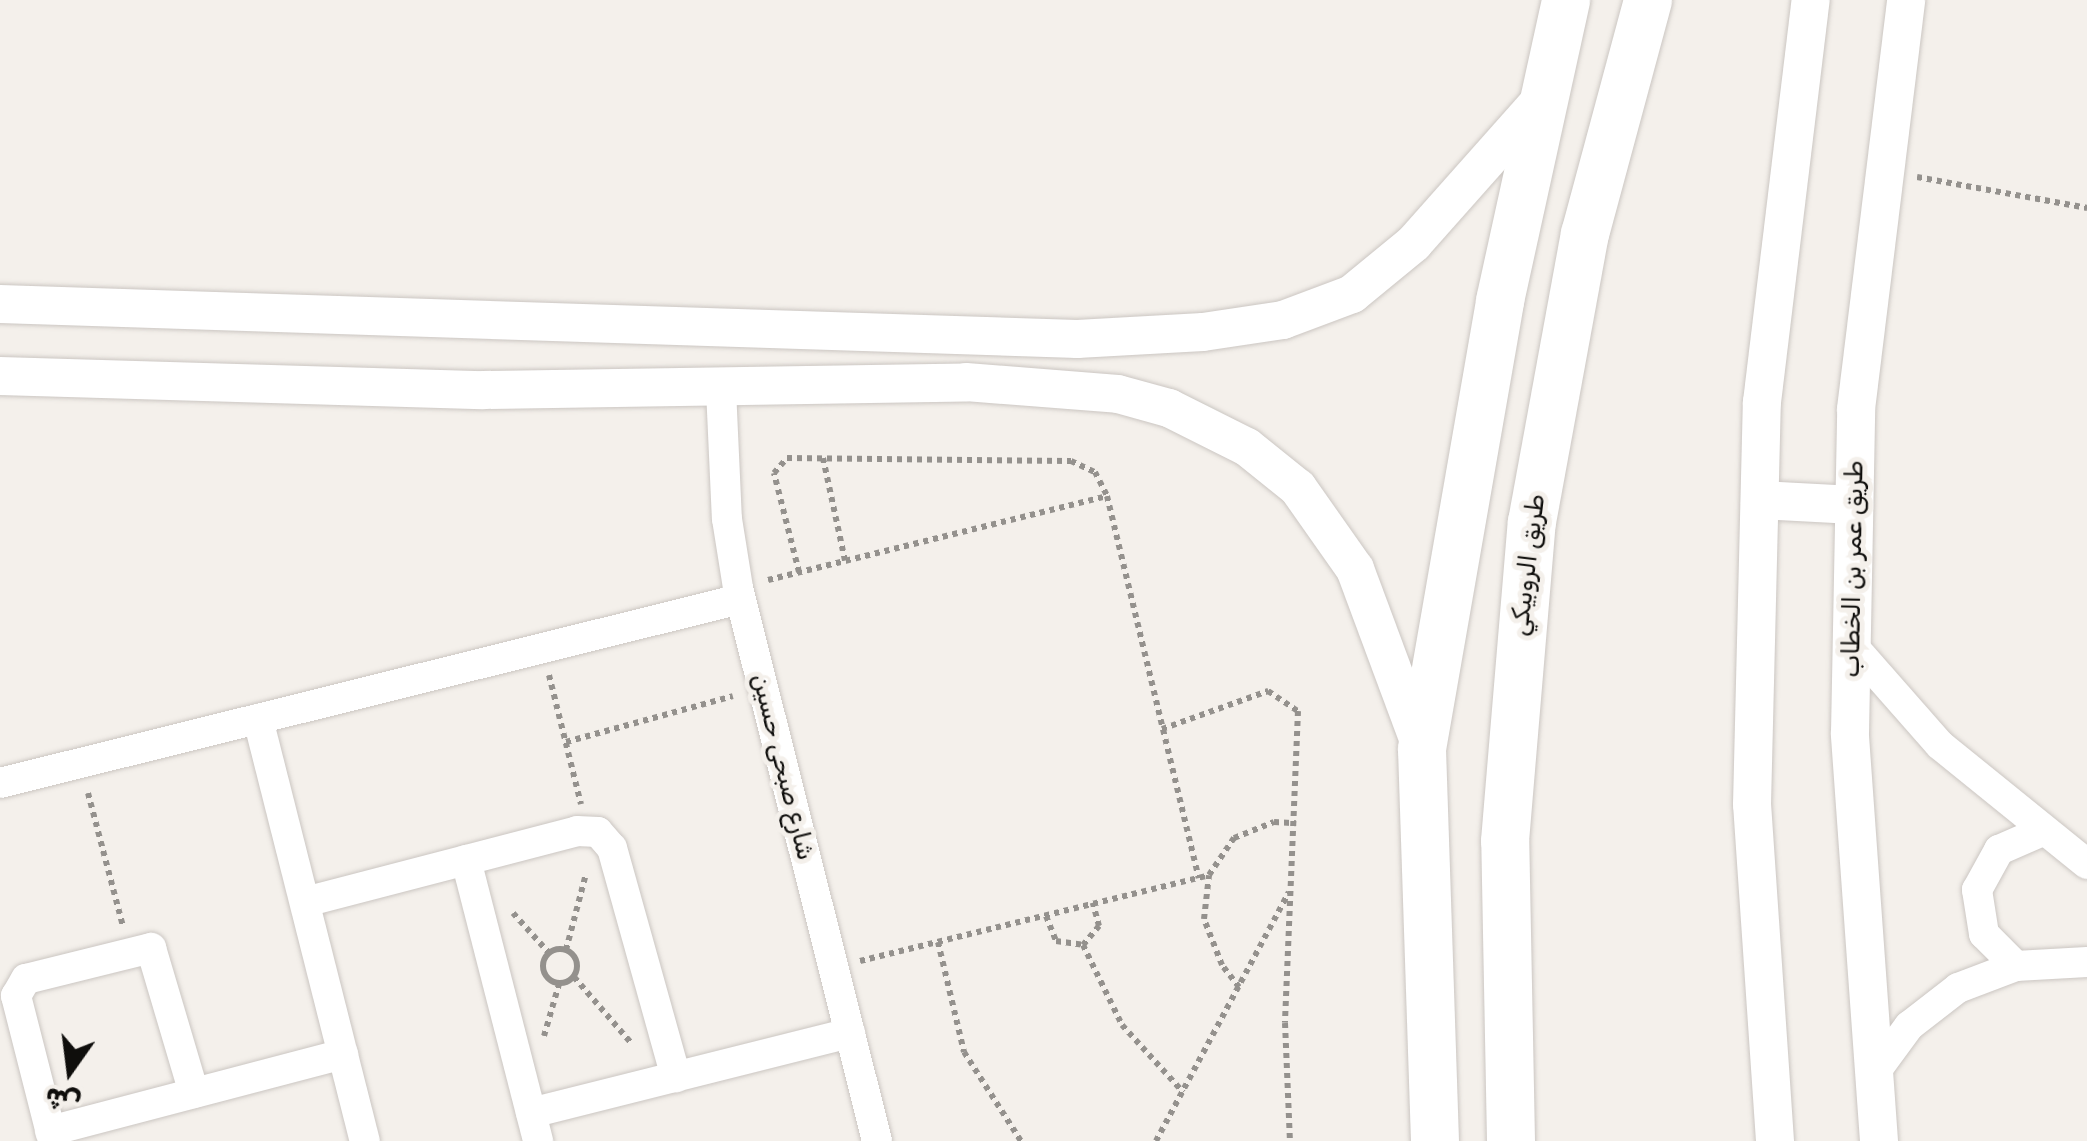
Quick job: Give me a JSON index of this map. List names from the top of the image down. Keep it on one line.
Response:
{"streets":{"main road":["طريق الروبيكي"],"street":["طريق عمر بن الخطاب","شارع صبحى حسين"]},"north":"bottom"}
